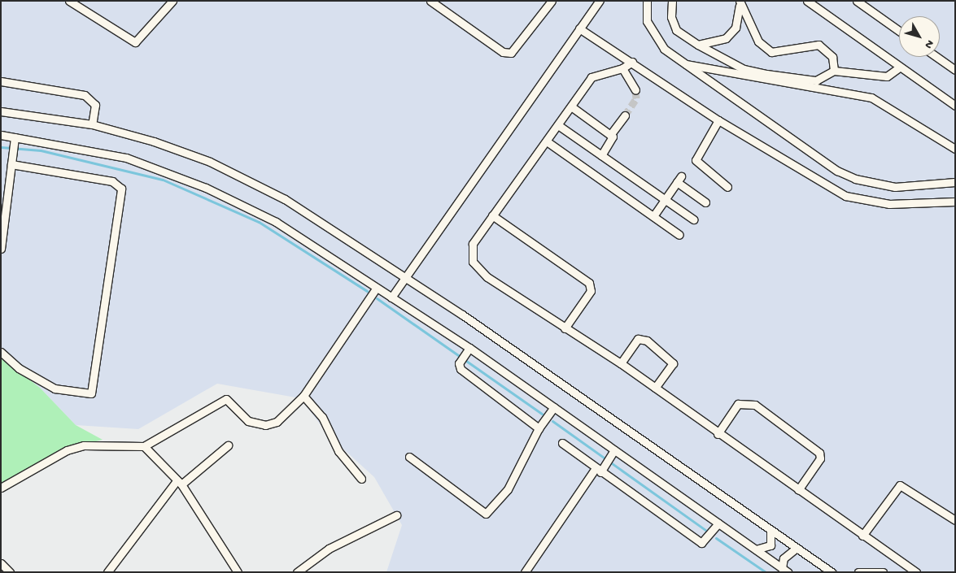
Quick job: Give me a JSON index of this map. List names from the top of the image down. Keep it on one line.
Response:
{"north":"bottom right"}
